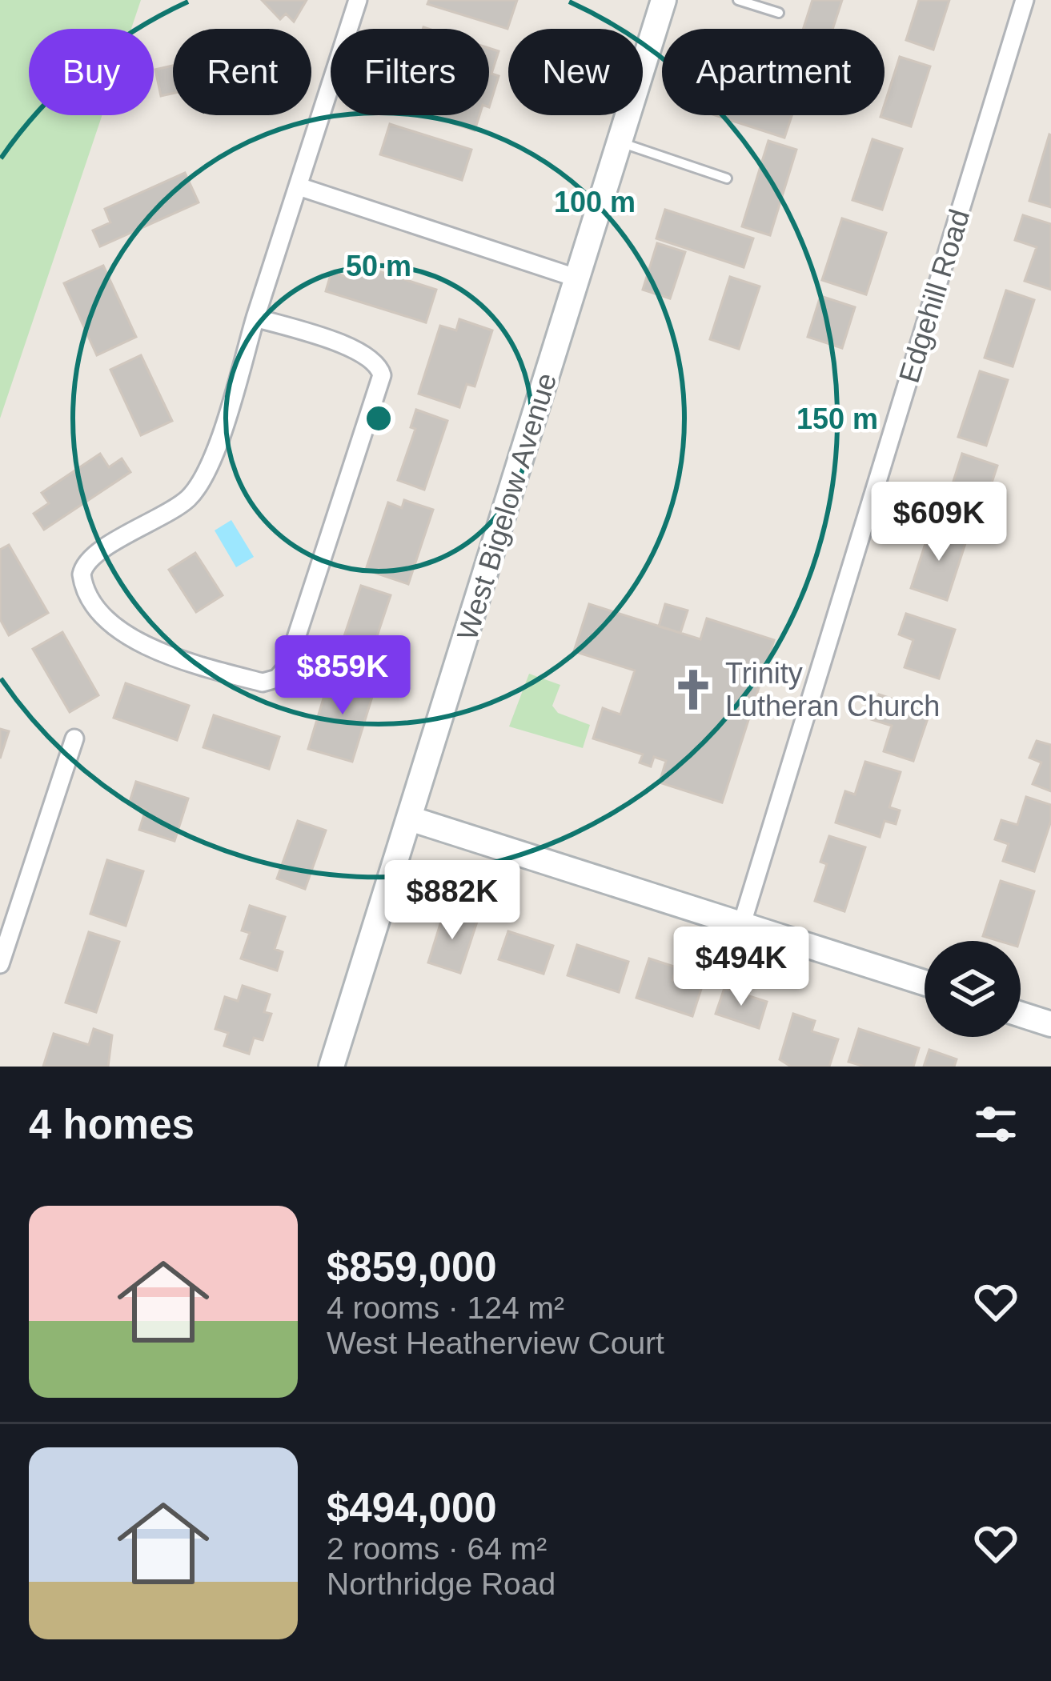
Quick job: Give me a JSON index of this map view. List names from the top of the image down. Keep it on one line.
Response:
{"streets":{"street":["Edgehill Road","West Bigelow Avenue"]},"places":{"church":["Trinity Lutheran Church"]},"page":{"chip":["Buy","Rent","Filters","New","Apartment"],"price":["$609K","$859K","$882K","$494K"],"heading":"4 homes","list":[{"name":"$859,000","note":"4 rooms · 124 m² · West Heatherview Court"},{"name":"$494,000","note":"2 rooms · 64 m² · Northridge Road"}]},"rings":["100 m","50 m","150 m"]}
